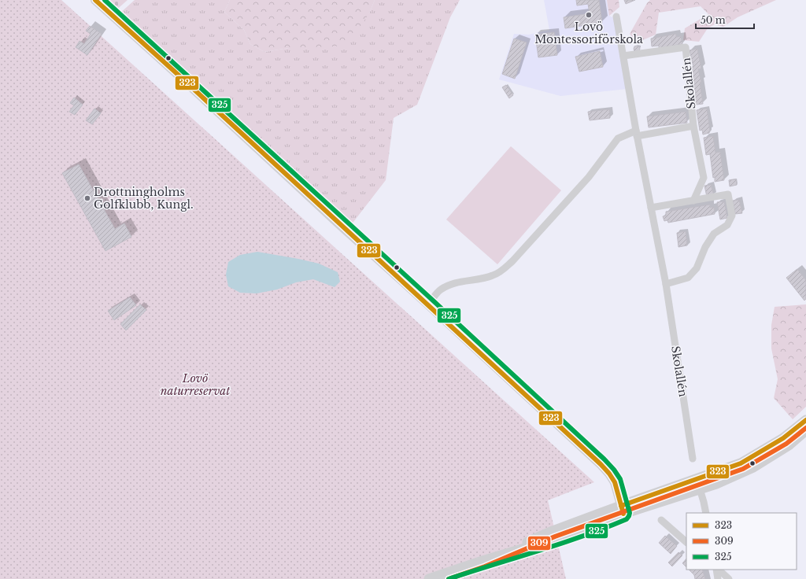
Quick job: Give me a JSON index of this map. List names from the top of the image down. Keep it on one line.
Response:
{"streets":{"street":["Skolallén"]},"parks":["Lovö naturreservat"],"places":["Lovö Montessoriförskola","Drottningholms Golfklubb, Kungl."],"lines":["transit line 323","transit line 325","transit line 309"],"legend":["323","309","325"],"scale_bar":"50 m"}
